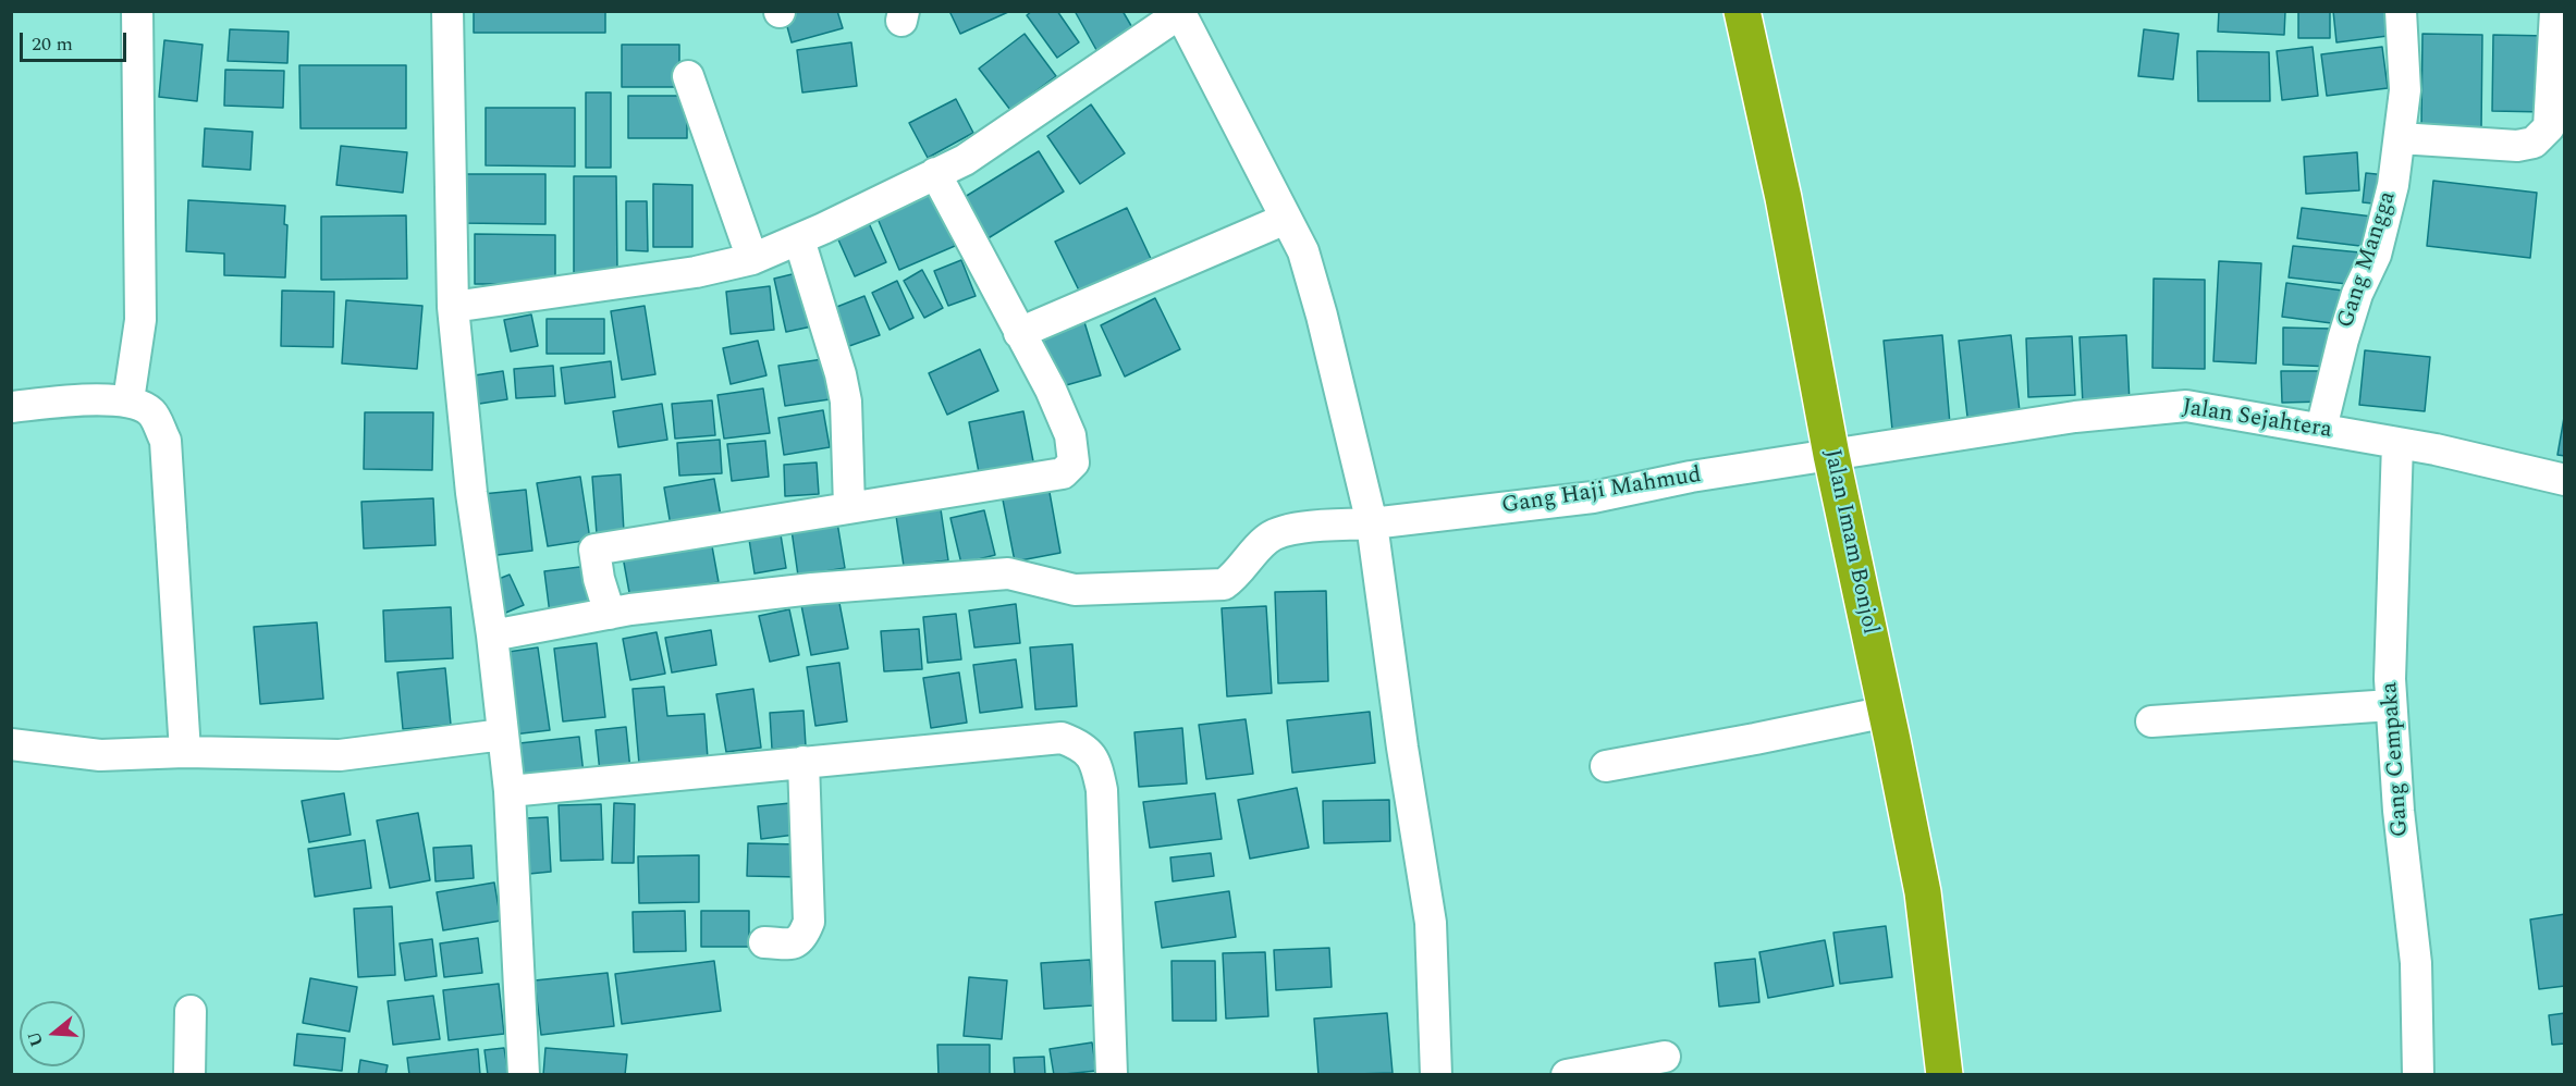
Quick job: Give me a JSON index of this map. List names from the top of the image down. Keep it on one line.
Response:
{"streets":{"highway":["Jalan Imam Bonjol"],"street":["Gang Mangga","Jalan Sejahtera","Gang Haji Mahmud","Gang Cempaka"]},"crossings":[["Gang Mangga","Jalan Sejahtera"],["Jalan Sejahtera","Gang Haji Mahmud"],["Jalan Sejahtera","Jalan Imam Bonjol"],["Jalan Sejahtera","Gang Cempaka"],["Gang Haji Mahmud","Jalan Imam Bonjol"]],"scale_bar":"20 m","north":"left"}
